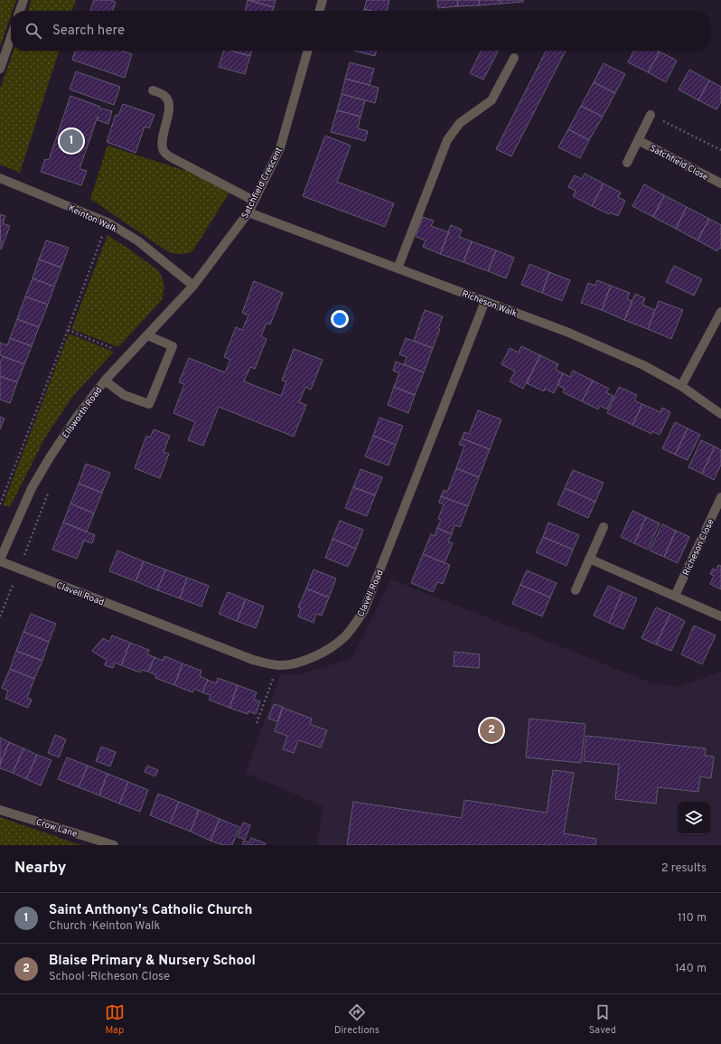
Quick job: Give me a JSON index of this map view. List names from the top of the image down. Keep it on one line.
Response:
{"streets":{"street":["Satchfield Close","Satchfield Crescent","Keinton Walk","Richeson Walk","Ellsworth Road","Richeson Close","Clavell Road","Crow Lane"]},"crossings":[["Satchfield Crescent","Keinton Walk"],["Satchfield Crescent","Richeson Walk"],["Satchfield Crescent","Ellsworth Road"],["Keinton Walk","Ellsworth Road"],["Richeson Walk","Clavell Road"],["Ellsworth Road","Clavell Road"]],"page":{"search":"Search here","pins":["1","2"],"heading":["Nearby","2 results"],"list":[{"mark":"1","name":"Saint Anthony's Catholic Church","note":"Church · Keinton Walk","value":"110 m"},{"mark":"2","name":"Blaise Primary & Nursery School","note":"School · Richeson Close","value":"140 m"}],"nav":["Map","Directions","Saved"]}}
